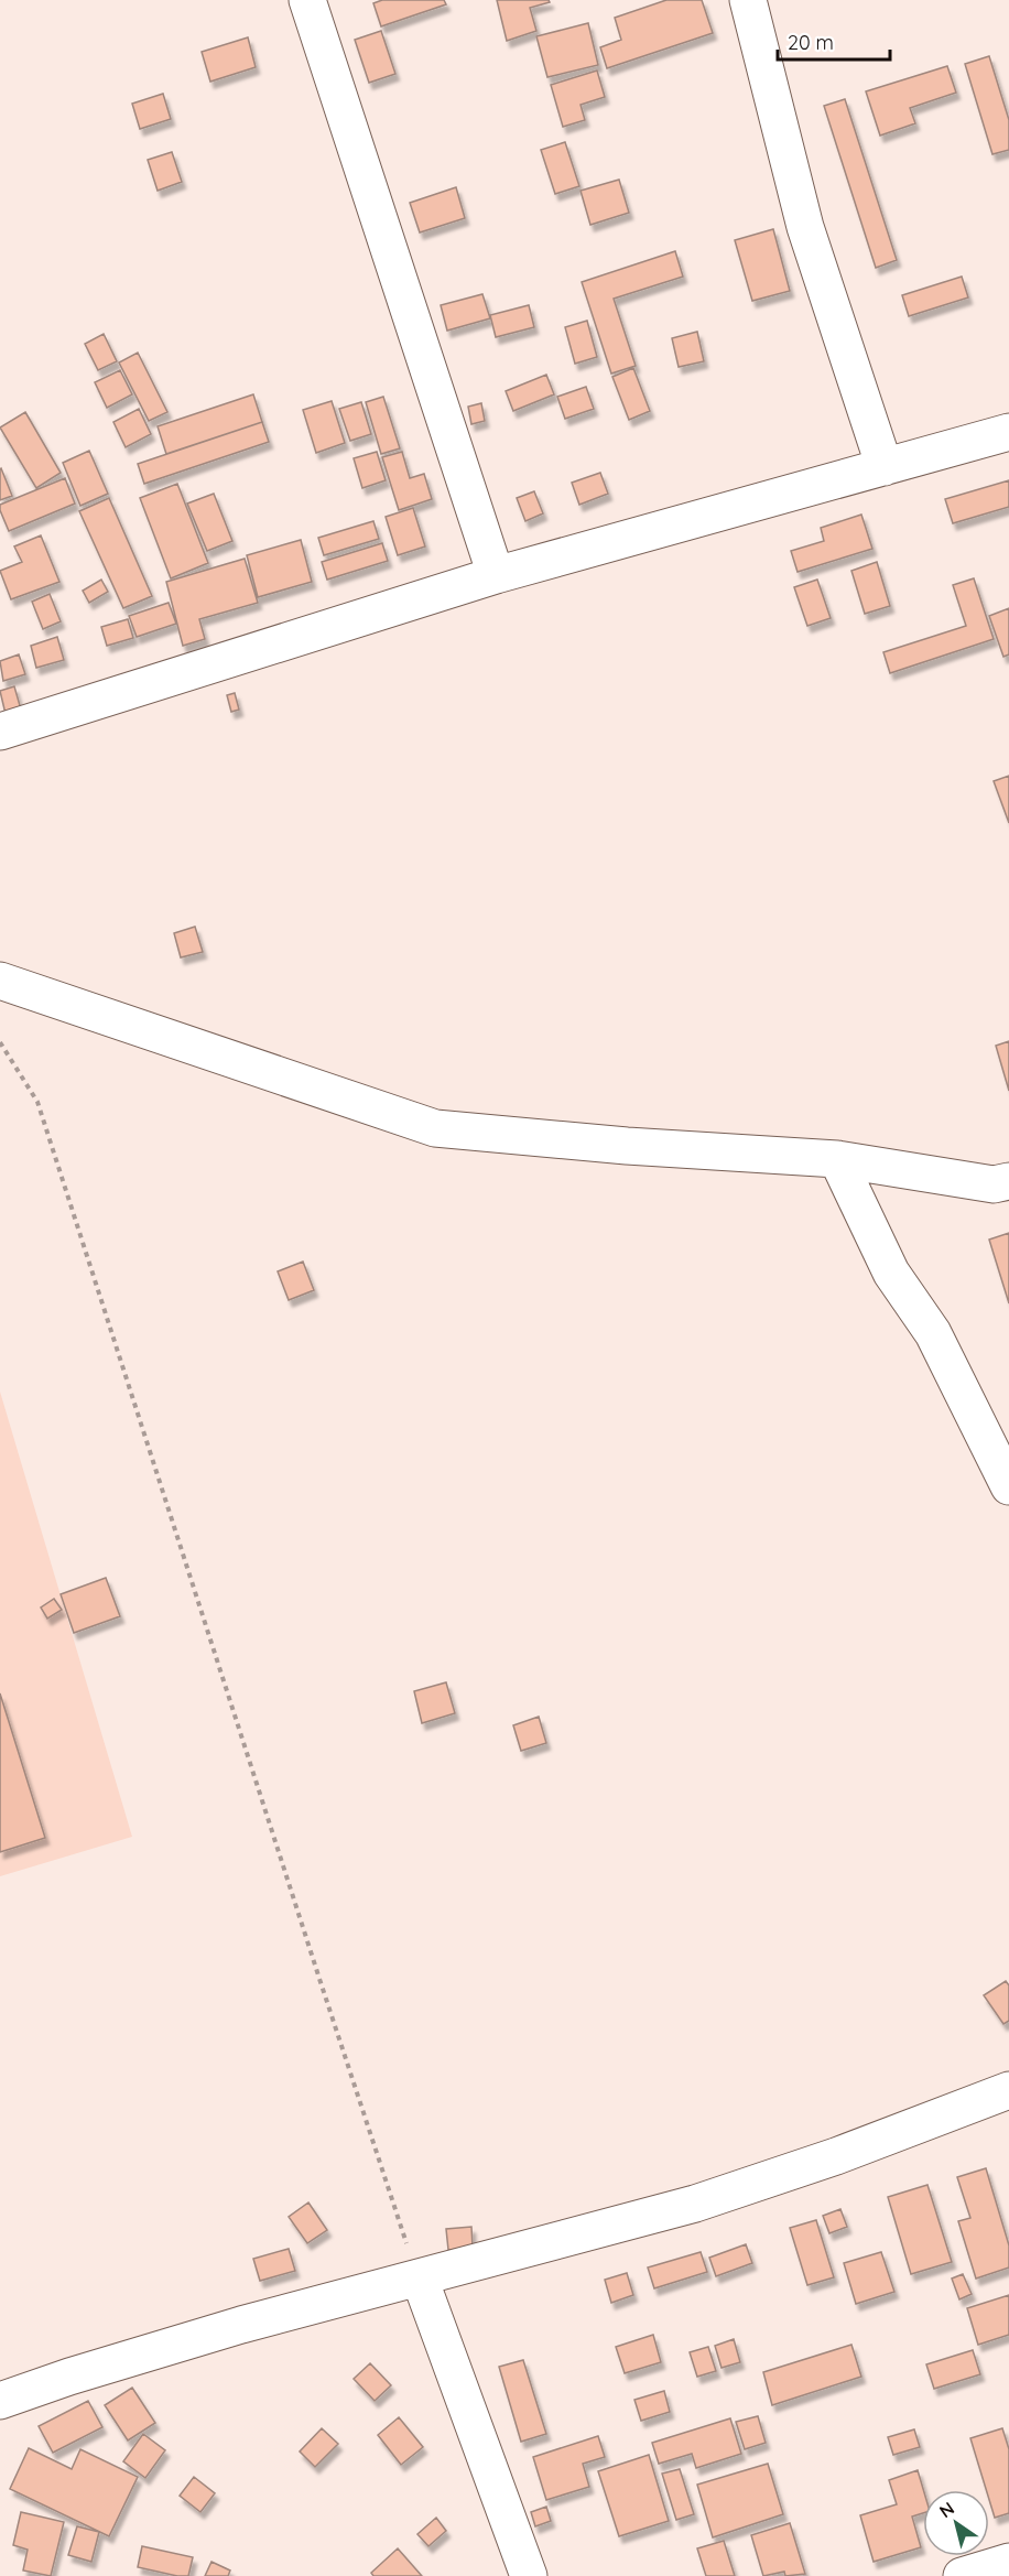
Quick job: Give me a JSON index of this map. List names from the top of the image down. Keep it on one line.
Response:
{"scale_bar":"20 m","north":"top left"}
